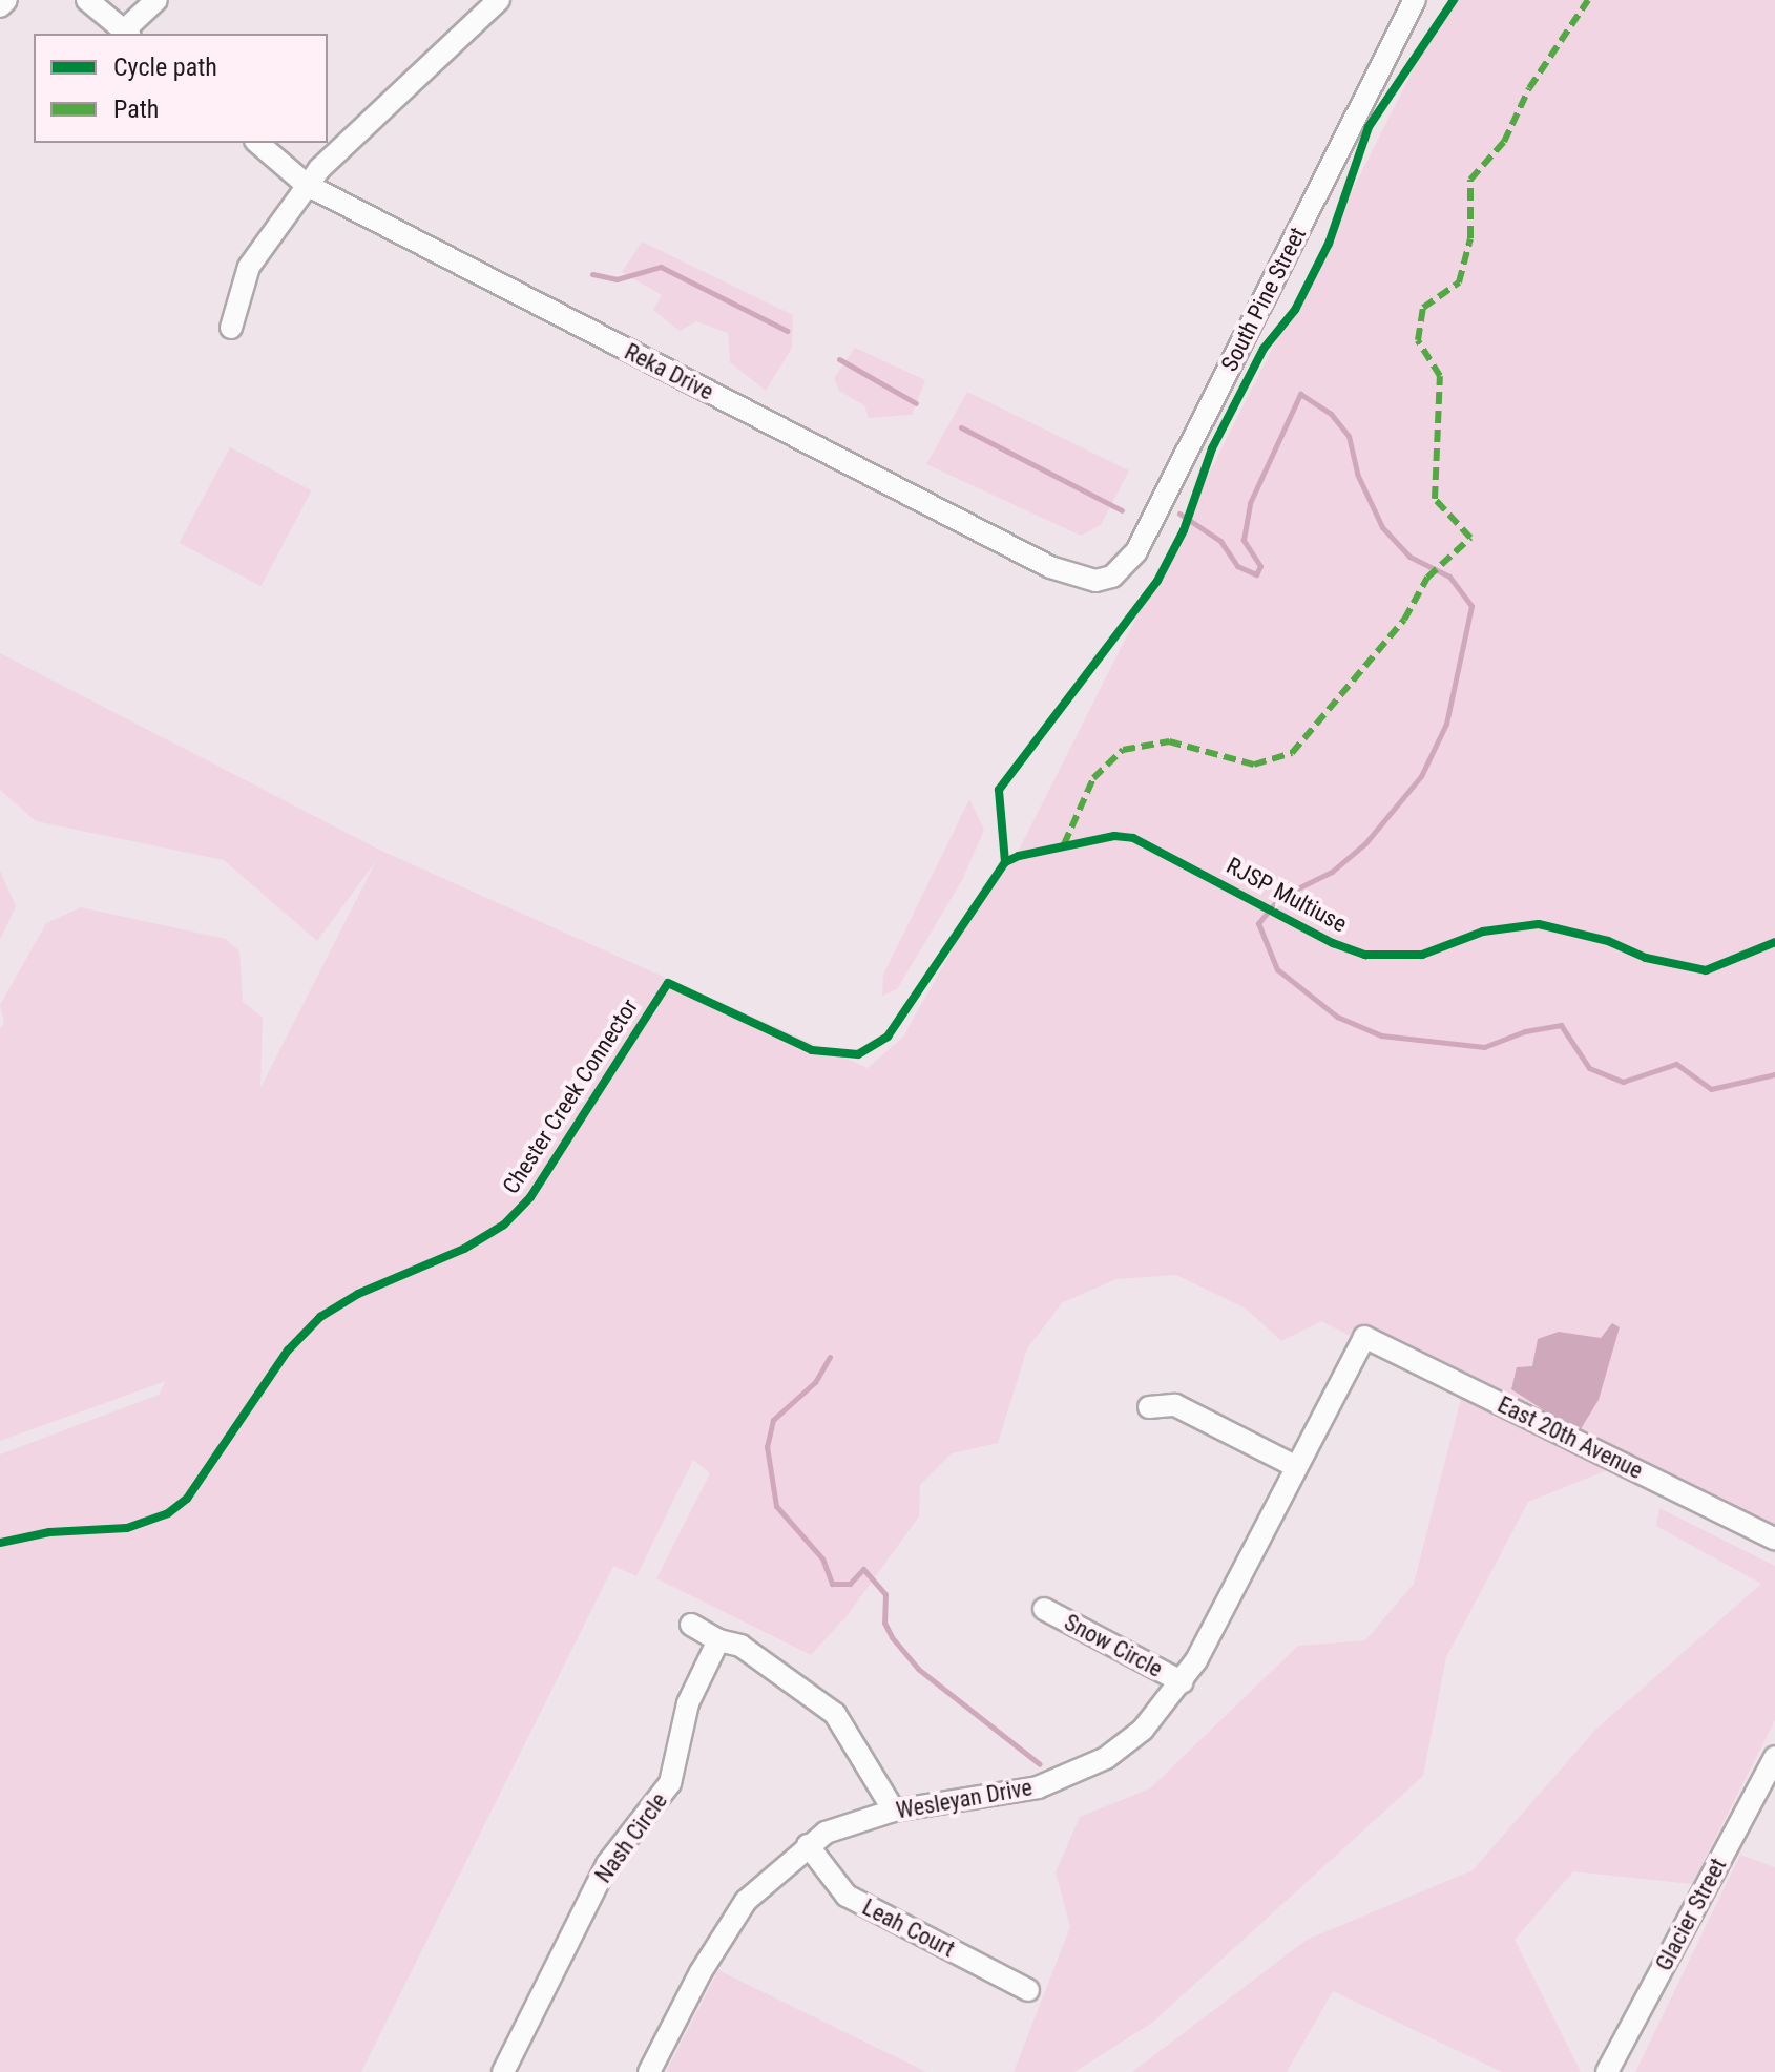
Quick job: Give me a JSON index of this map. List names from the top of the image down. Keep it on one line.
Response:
{"streets":{"street":["South Pine Street","Reka Drive","East 20th Avenue","Snow Circle","Wesleyan Drive","Nash Circle","Glacier Street","Leah Court"],"cycle path":["RJSP Multiuse"]},"crossings":[["South Pine Street","Reka Drive"],["East 20th Avenue","Wesleyan Drive"],["Snow Circle","Wesleyan Drive"],["Wesleyan Drive","Leah Court"]],"legend":["Cycle path","Path"]}
